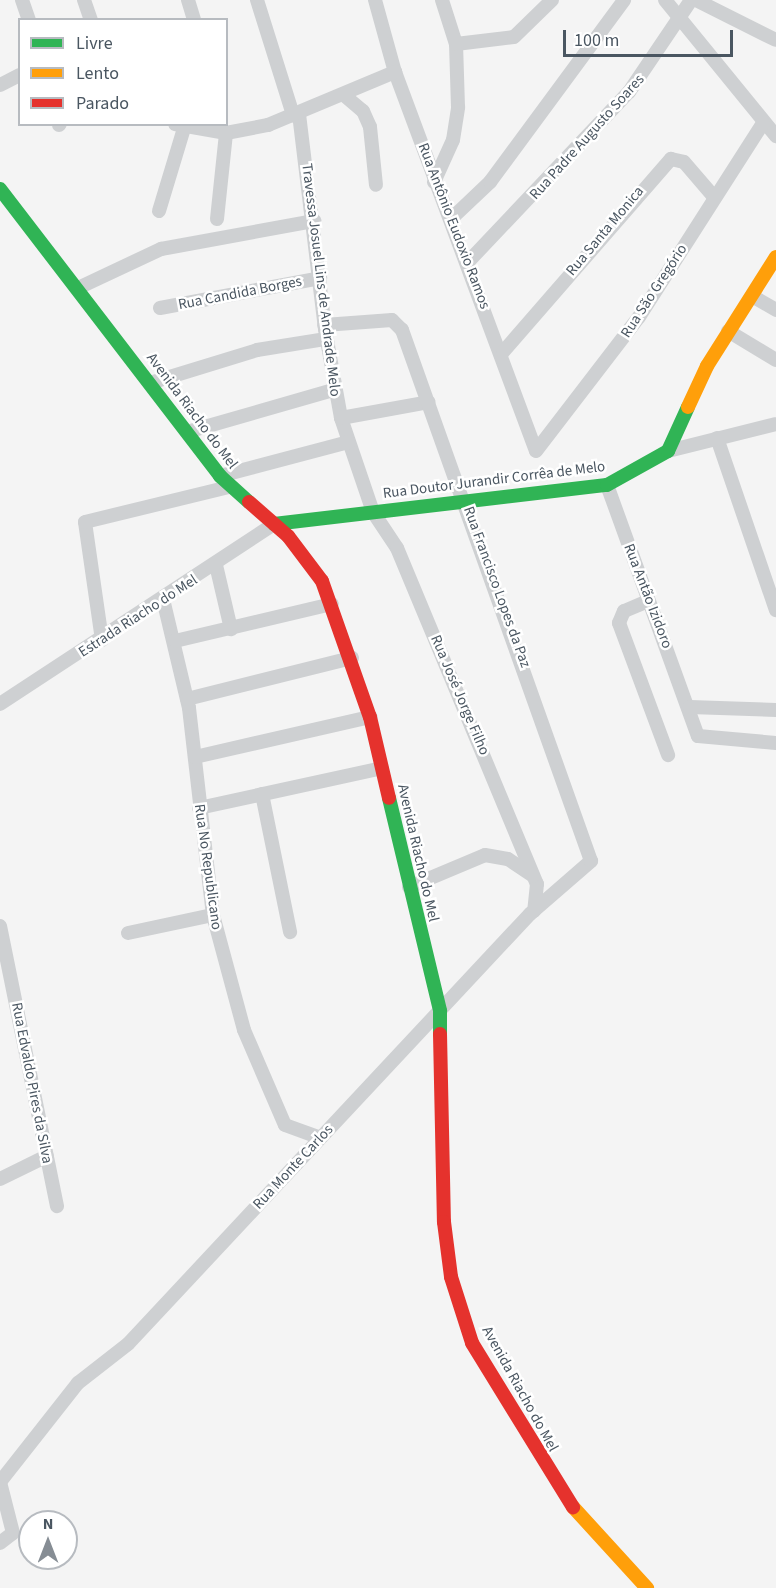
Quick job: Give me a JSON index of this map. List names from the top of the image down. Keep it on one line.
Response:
{"streets":{"street":["Rua Padre Augusto Soares","Rua Antônio Eudoxio Ramos","Rua Santa Monica","Travessa Josuel Lins de Andrade Melo","Rua São Gregório","Rua Candida Borges","Avenida Riacho do Mel","Rua Doutor Jurandir Corrêa de Melo","Rua Francisco Lopes da Paz","Rua Antão Izidoro","Estrada Riacho do Mel","Rua José Jorge Filho","Rua No Republicano","Rua Edvaldo Pires da Silva","Rua Monte Carlos"]},"crossings":[["Rua Padre Augusto Soares","Rua Antônio Eudoxio Ramos"],["Rua Antônio Eudoxio Ramos","Rua Santa Monica"],["Rua Antônio Eudoxio Ramos","Rua São Gregório"],["Rua Santa Monica","Rua São Gregório"],["Travessa Josuel Lins de Andrade Melo","Rua Candida Borges"],["Travessa Josuel Lins de Andrade Melo","Rua Doutor Jurandir Corrêa de Melo"],["Travessa Josuel Lins de Andrade Melo","Rua Francisco Lopes da Paz"],["Travessa Josuel Lins de Andrade Melo","Rua José Jorge Filho"],["Avenida Riacho do Mel","Rua Doutor Jurandir Corrêa de Melo"],["Avenida Riacho do Mel","Estrada Riacho do Mel"],["Avenida Riacho do Mel","Rua Monte Carlos"],["Rua Doutor Jurandir Corrêa de Melo","Rua Francisco Lopes da Paz"],["Rua Doutor Jurandir Corrêa de Melo","Rua Antão Izidoro"],["Rua Doutor Jurandir Corrêa de Melo","Estrada Riacho do Mel"],["Rua Doutor Jurandir Corrêa de Melo","Rua José Jorge Filho"],["Rua Francisco Lopes da Paz","Rua Monte Carlos"],["Estrada Riacho do Mel","Rua No Republicano"],["Rua José Jorge Filho","Rua Monte Carlos"],["Rua No Republicano","Rua Monte Carlos"]],"legend":["Livre","Lento","Parado"],"scale_bar":"100 m","north":"top"}
